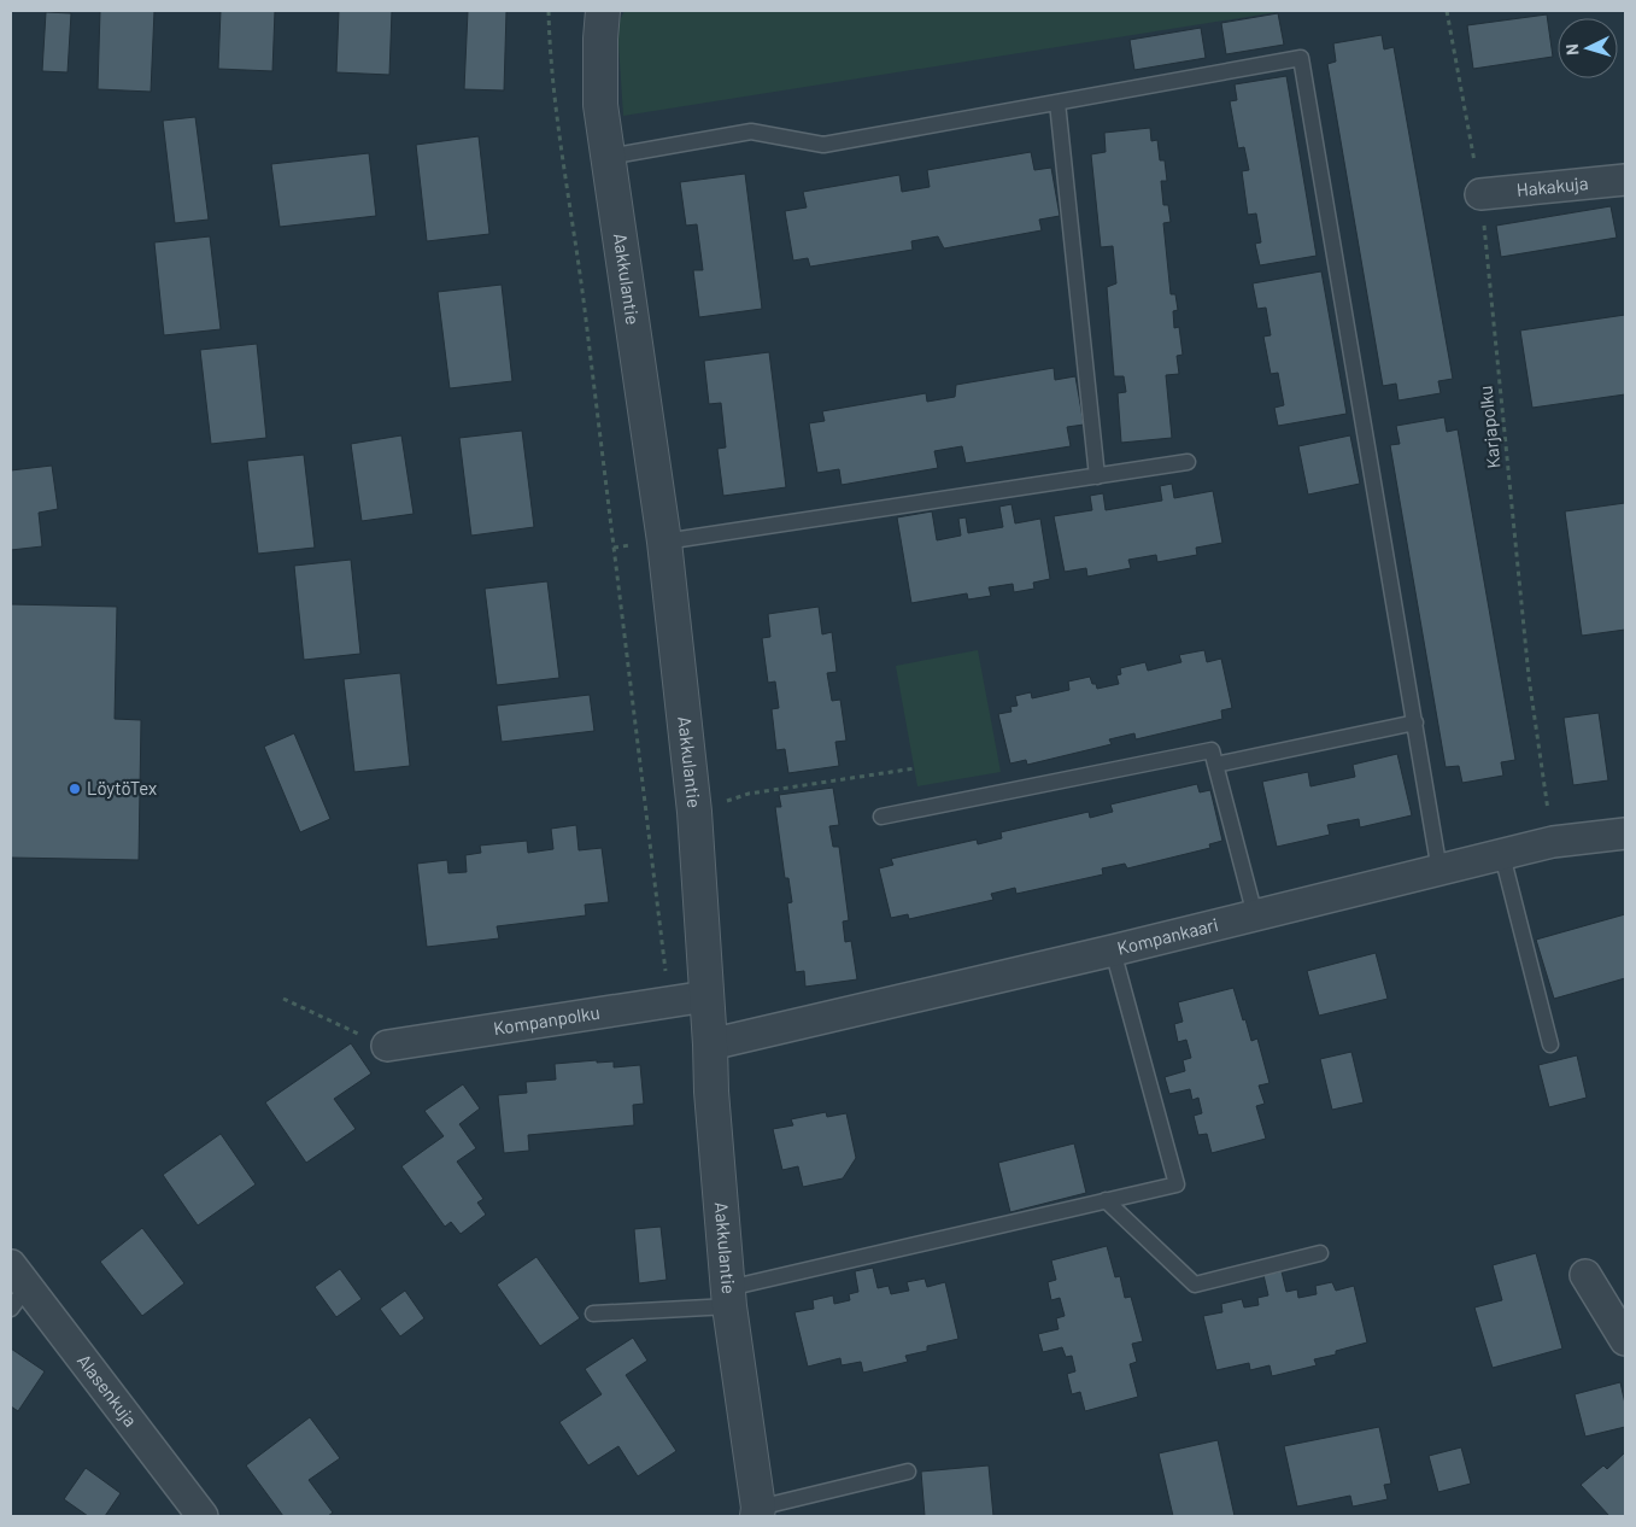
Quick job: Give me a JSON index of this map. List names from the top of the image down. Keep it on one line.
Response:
{"streets":{"street":["Hakakuja","Aakkulantie","Kompankaari","Kompanpolku","Alasenkuja"],"path":["Karjapolku"]},"crossings":[["Hakakuja","Karjapolku"],["Aakkulantie","Kompankaari"],["Aakkulantie","Kompanpolku"],["Karjapolku","Kompankaari"]],"places":["LöytöTex"],"north":"left"}
